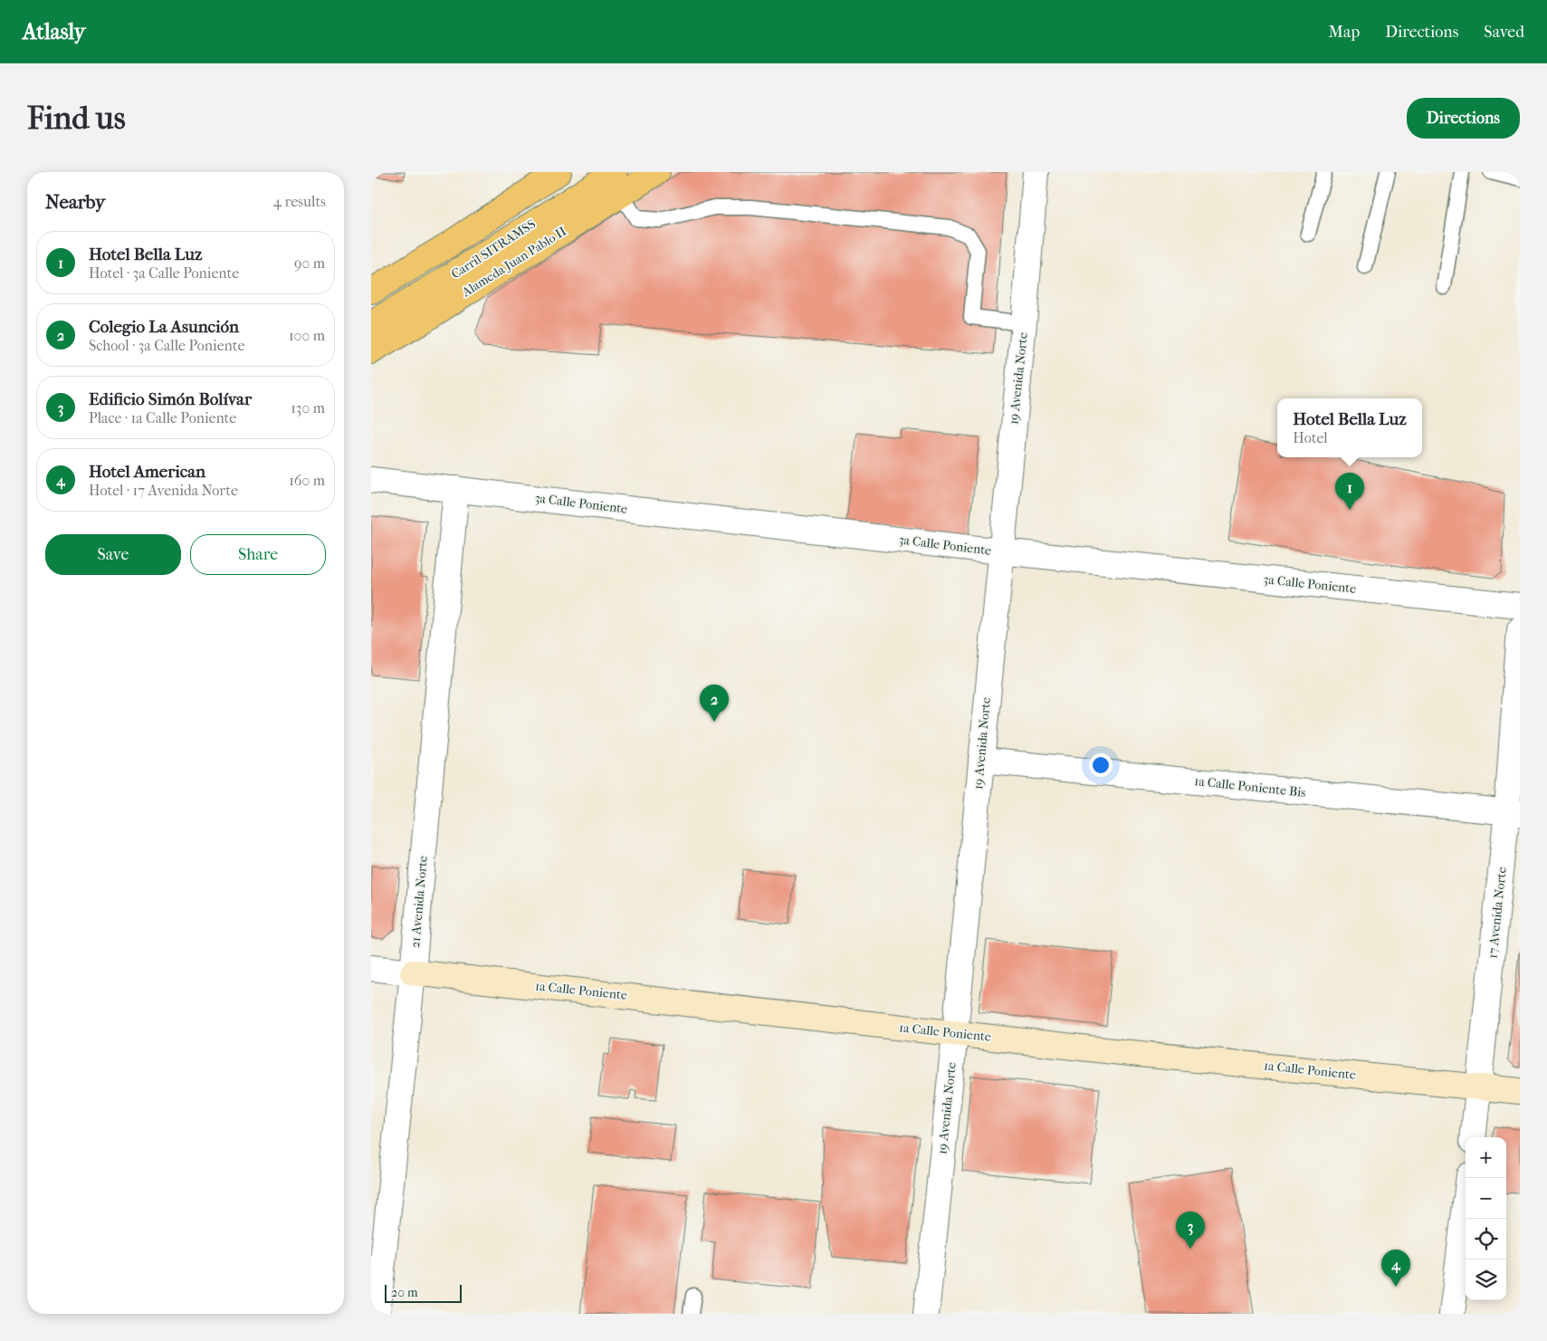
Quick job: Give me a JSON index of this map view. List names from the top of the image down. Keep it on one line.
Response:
{"streets":{"main road":["Carril SITRAMSS","Alameda Juan Pablo II","1a Calle Poniente"],"street":["19 Avenida Norte","3a Calle Poniente","1a Calle Poniente Bis","21 Avenida Norte","17 Avenida Norte"]},"crossings":[["Carril SITRAMSS","Alameda Juan Pablo II"],["19 Avenida Norte","3a Calle Poniente"],["19 Avenida Norte","1a Calle Poniente Bis"],["19 Avenida Norte","1a Calle Poniente"],["3a Calle Poniente","21 Avenida Norte"],["1a Calle Poniente Bis","17 Avenida Norte"],["21 Avenida Norte","1a Calle Poniente"],["17 Avenida Norte","1a Calle Poniente"]],"scale_bar":"20 m","page":{"header":"Atlasly","nav":["Map","Directions","Saved"],"buttons":["Directions",["Save","Share"]],"title":"Find us","heading":["Nearby","4 results"],"list":[{"mark":"1","name":"Hotel Bella Luz","note":"Hotel · 3a Calle Poniente","value":"90 m"},{"mark":"2","name":"Colegio La Asunción","note":"School · 3a Calle Poniente","value":"100 m"},{"mark":"3","name":"Edificio Simón Bolívar","note":"Place · 1a Calle Poniente","value":"130 m"},{"mark":"4","name":"Hotel American","note":"Hotel · 17 Avenida Norte","value":"160 m"}],"popup":["Hotel Bella Luz","Hotel"],"pins":["1","2","3","4"],"map_buttons":["+","−"],"scale":"20 m"}}
